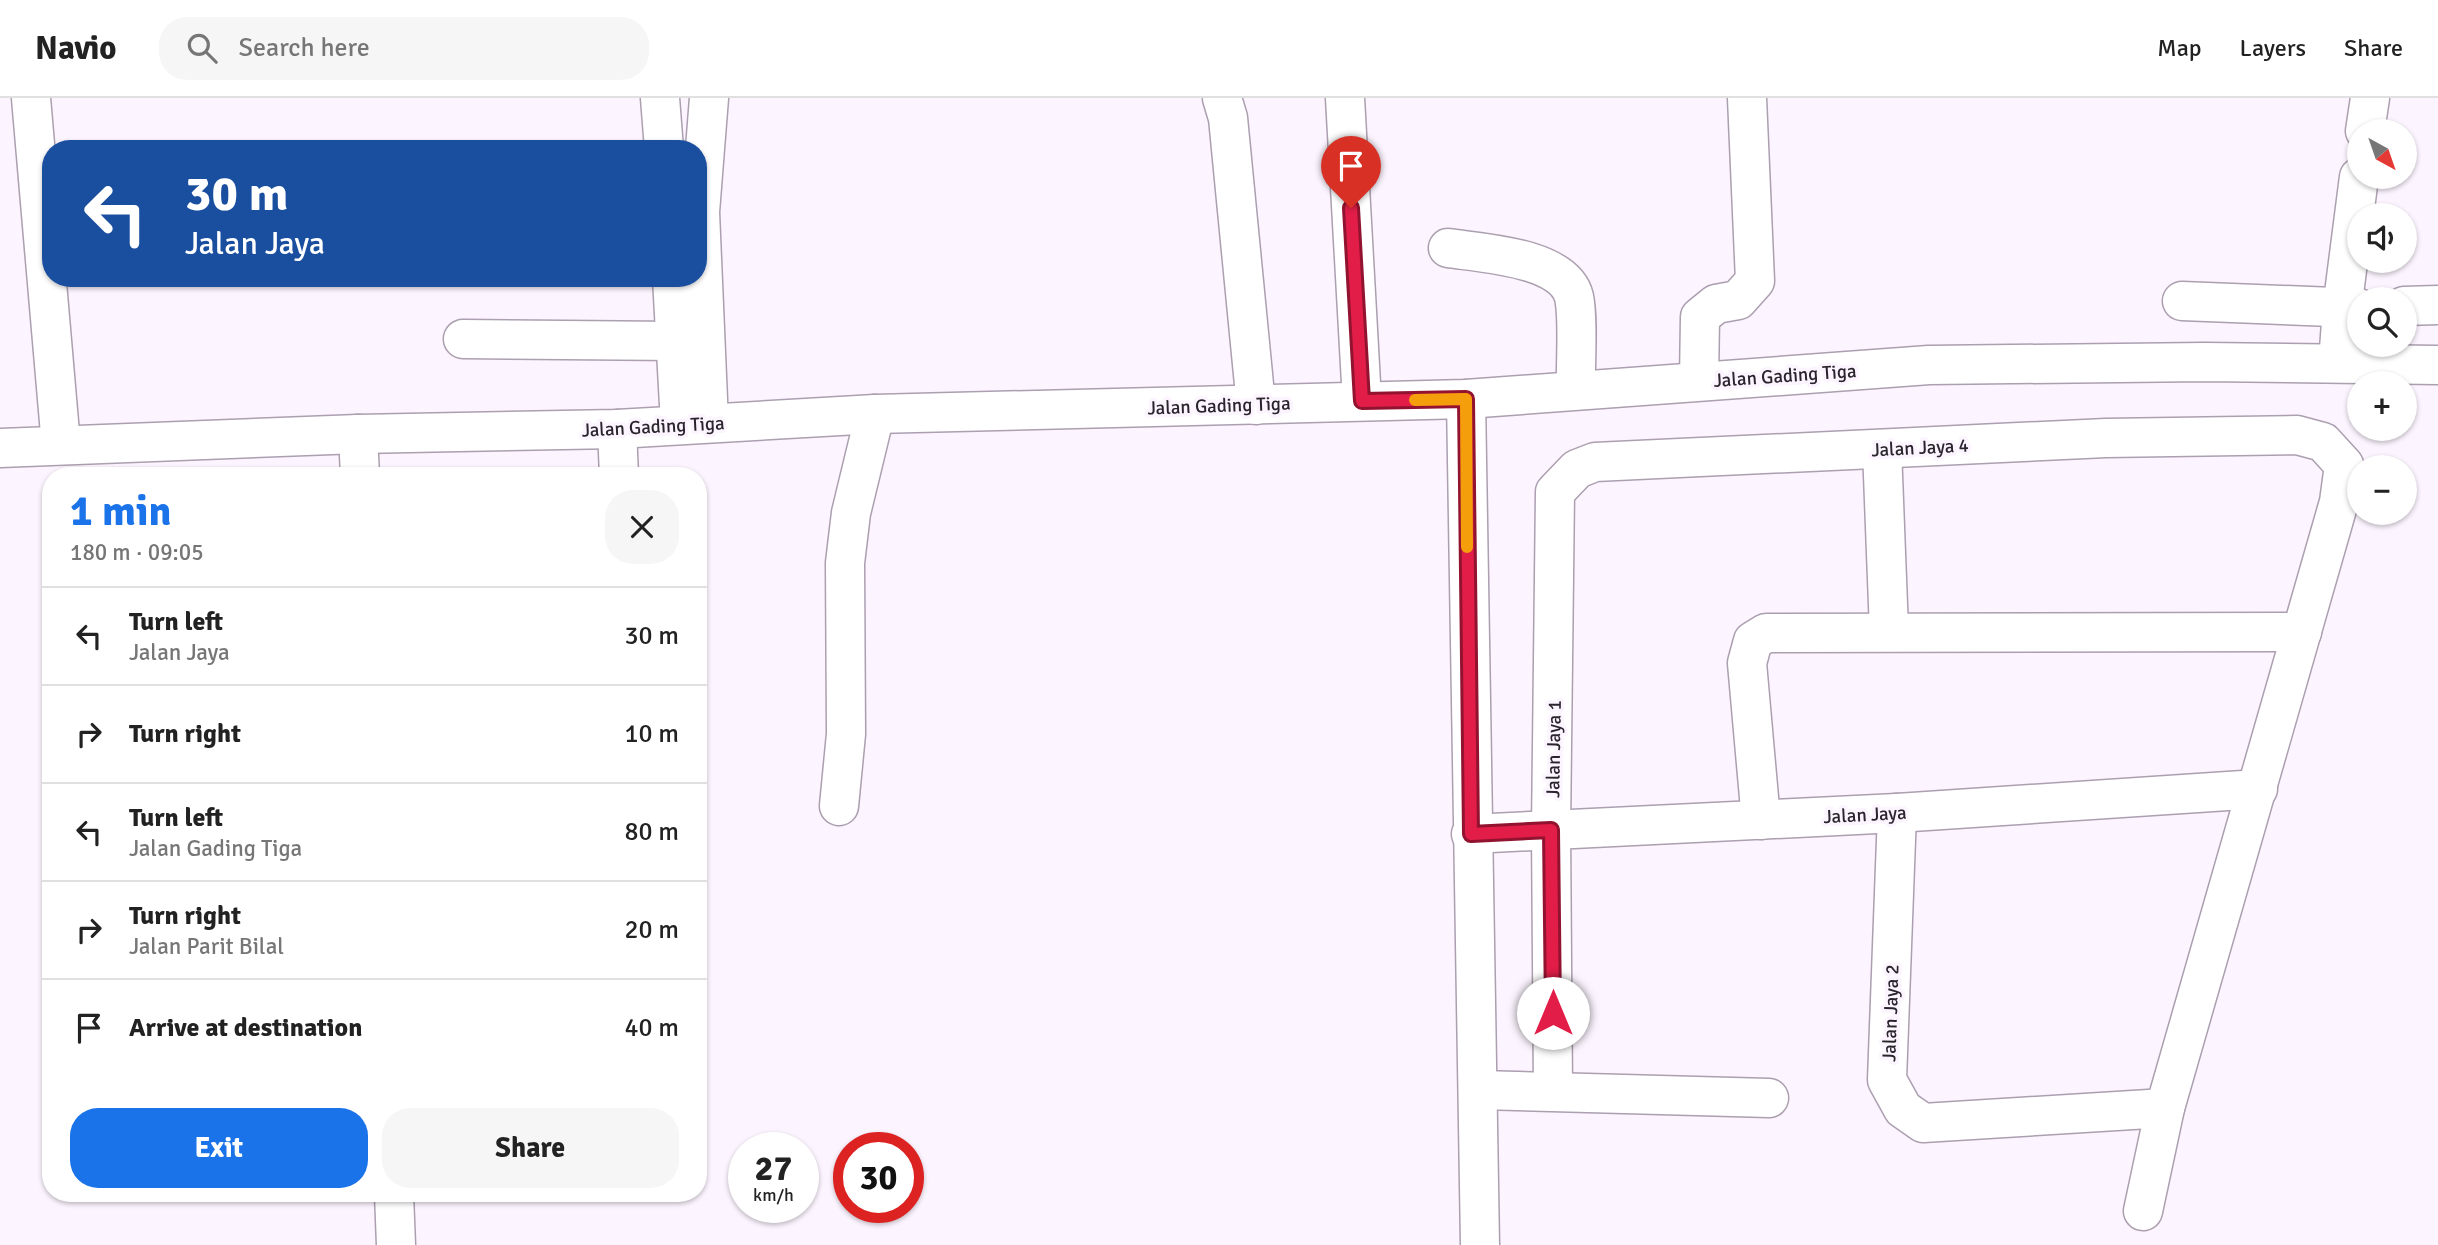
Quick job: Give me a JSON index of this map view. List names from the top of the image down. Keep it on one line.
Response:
{"streets":{"street":["Jalan Gading Tiga","Jalan Jaya 4","Jalan Jaya 1","Jalan Jaya","Jalan Jaya 2"]},"crossings":[["Jalan Jaya 4","Jalan Jaya 1"],["Jalan Jaya 1","Jalan Jaya"],["Jalan Jaya","Jalan Jaya 2"]],"north":"bottom right","page":{"header":"Navio","search":"Search here","nav":["Map","Layers","Share"],"map_buttons":["+","−"],"turn":["30 m","Jalan Jaya"],"heading":["1 min","180 m · 09:05"],"list":[{"name":"Turn left","note":"Jalan Jaya","value":"30 m"},{"name":"Turn right","value":"10 m"},{"name":"Turn left","note":"Jalan Gading Tiga","value":"80 m"},{"name":"Turn right","note":"Jalan Parit Bilal","value":"20 m"},{"name":"Arrive at destination","value":"40 m"}],"buttons":["Exit","Share"],"speed":"27 km/h","limit":"30"}}
